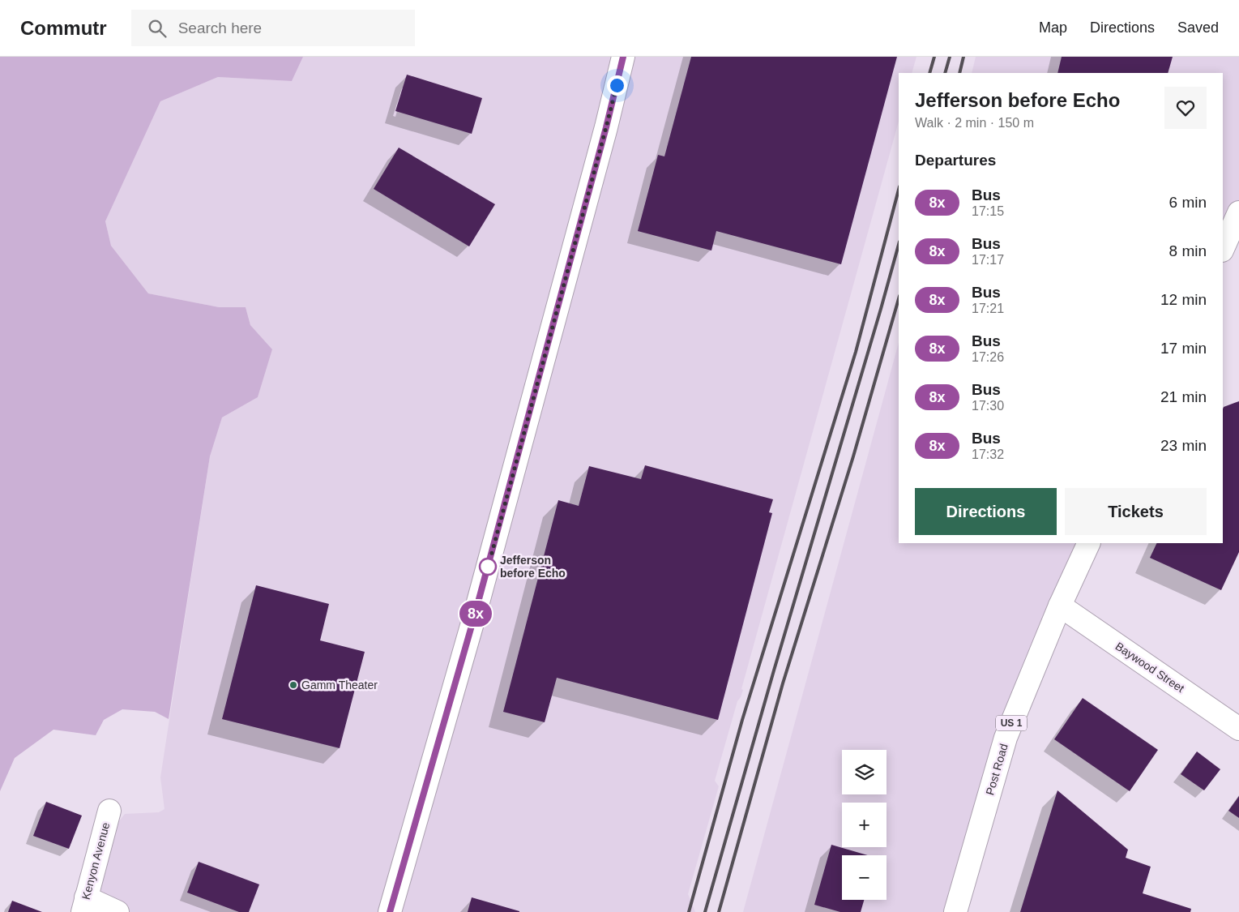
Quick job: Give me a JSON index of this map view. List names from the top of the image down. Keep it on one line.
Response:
{"streets":{"main road":["Baywood Street","US 1","Post Road","Kenyon Avenue"]},"crossings":[["Baywood Street","Post Road"]],"places":["Jefferson before Echo","Gamm Theater"],"lines":["bus line 8x"],"page":{"header":"Commutr","search":"Search here","nav":["Map","Directions","Saved"],"on_map":"8x","heading":[["Jefferson before Echo","Walk · 2 min · 150 m"],"Departures"],"list":[{"mark":"8x","name":"Bus","note":"17:15","value":"6 min"},{"mark":"8x","name":"Bus","note":"17:17","value":"8 min"},{"mark":"8x","name":"Bus","note":"17:21","value":"12 min"},{"mark":"8x","name":"Bus","note":"17:26","value":"17 min"},{"mark":"8x","name":"Bus","note":"17:30","value":"21 min"},{"mark":"8x","name":"Bus","note":"17:32","value":"23 min"}],"buttons":["Directions","Tickets"],"map_buttons":["+","−"]}}
